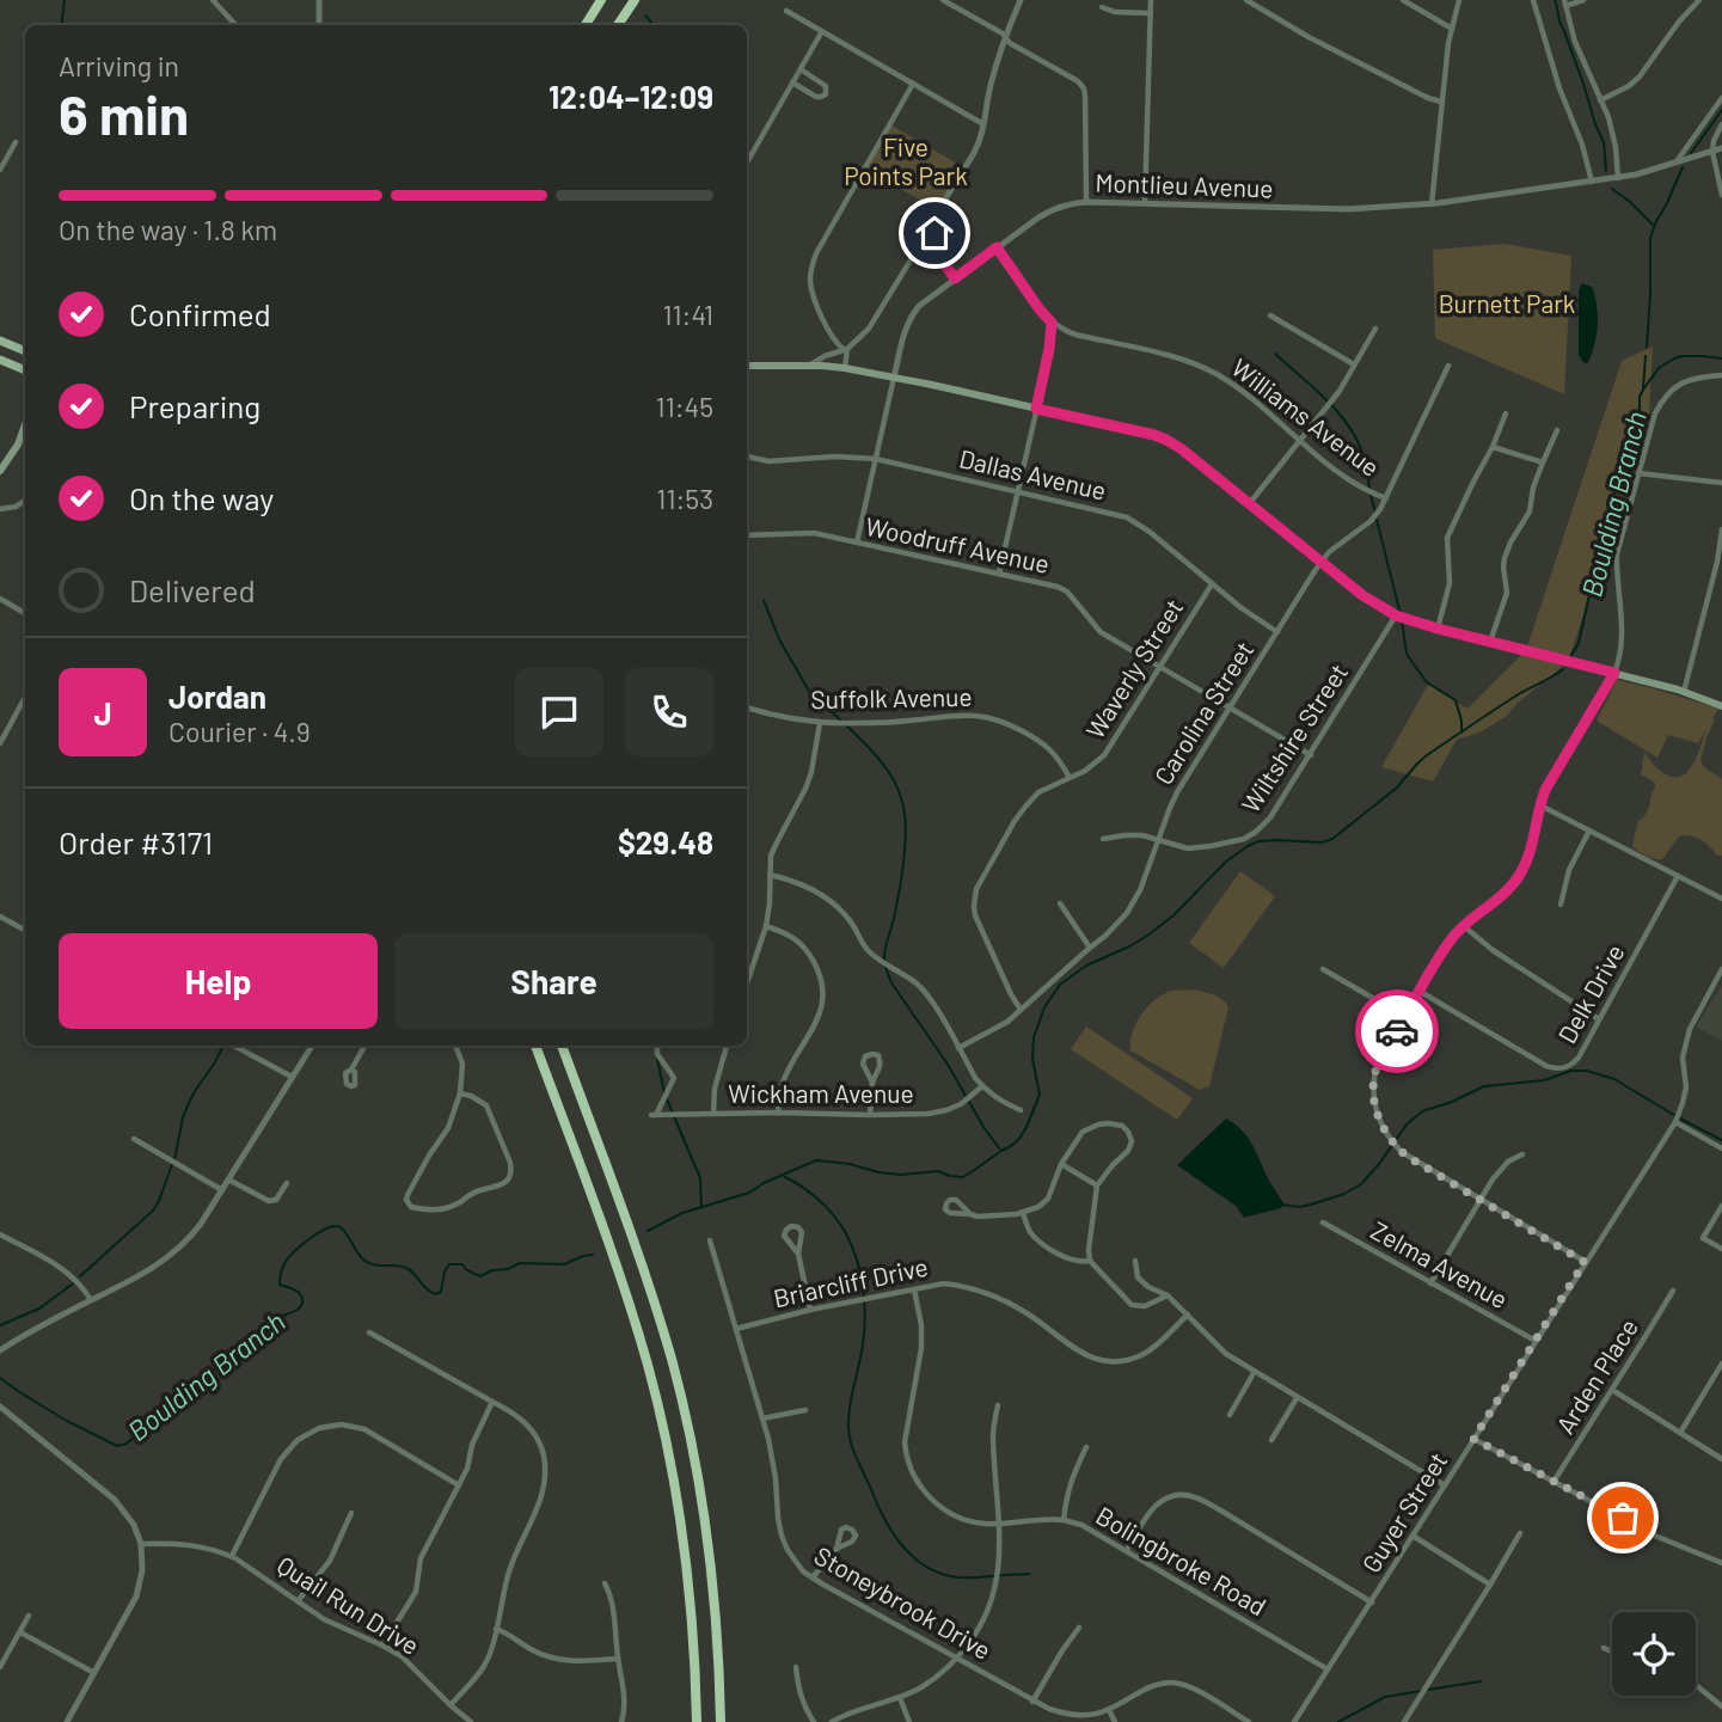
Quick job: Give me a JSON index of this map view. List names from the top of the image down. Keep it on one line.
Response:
{"streets":{"street":["Montlieu Avenue","Williams Avenue","Dallas Avenue","Woodruff Avenue","Waverly Street","Suffolk Avenue","Carolina Street","Wiltshire Street","Delk Drive","Wickham Avenue","Zelma Avenue","Briarcliff Drive","Arden Place","Guyer Street","Bolingbroke Road","Stoneybrook Drive","Quail Run Drive"]},"crossings":[["Montlieu Avenue","Dallas Avenue"],["Montlieu Avenue","Woodruff Avenue"],["Williams Avenue","Carolina Street"],["Dallas Avenue","Waverly Street"],["Dallas Avenue","Carolina Street"],["Woodruff Avenue","Waverly Street"],["Woodruff Avenue","Carolina Street"],["Woodruff Avenue","Wiltshire Street"],["Waverly Street","Suffolk Avenue"],["Waverly Street","Carolina Street"],["Carolina Street","Wiltshire Street"],["Zelma Avenue","Guyer Street"],["Briarcliff Drive","Bolingbroke Road"],["Briarcliff Drive","Stoneybrook Drive"],["Guyer Street","Bolingbroke Road"]],"water":["Boulding Branch"],"parks":["Five Points Park","Burnett Park"],"page":{"heading":["6 min","Arriving in","12:04–12:09"],"panel":["Jordan","Courier · 4.9","Order #3171","$29.48"],"bar":"On the way · 1.8 km","list":[["Confirmed","11:41"],["Preparing","11:45"],["On the way","11:53"],"Delivered"],"round":"J","buttons":["Help","Share"]}}
